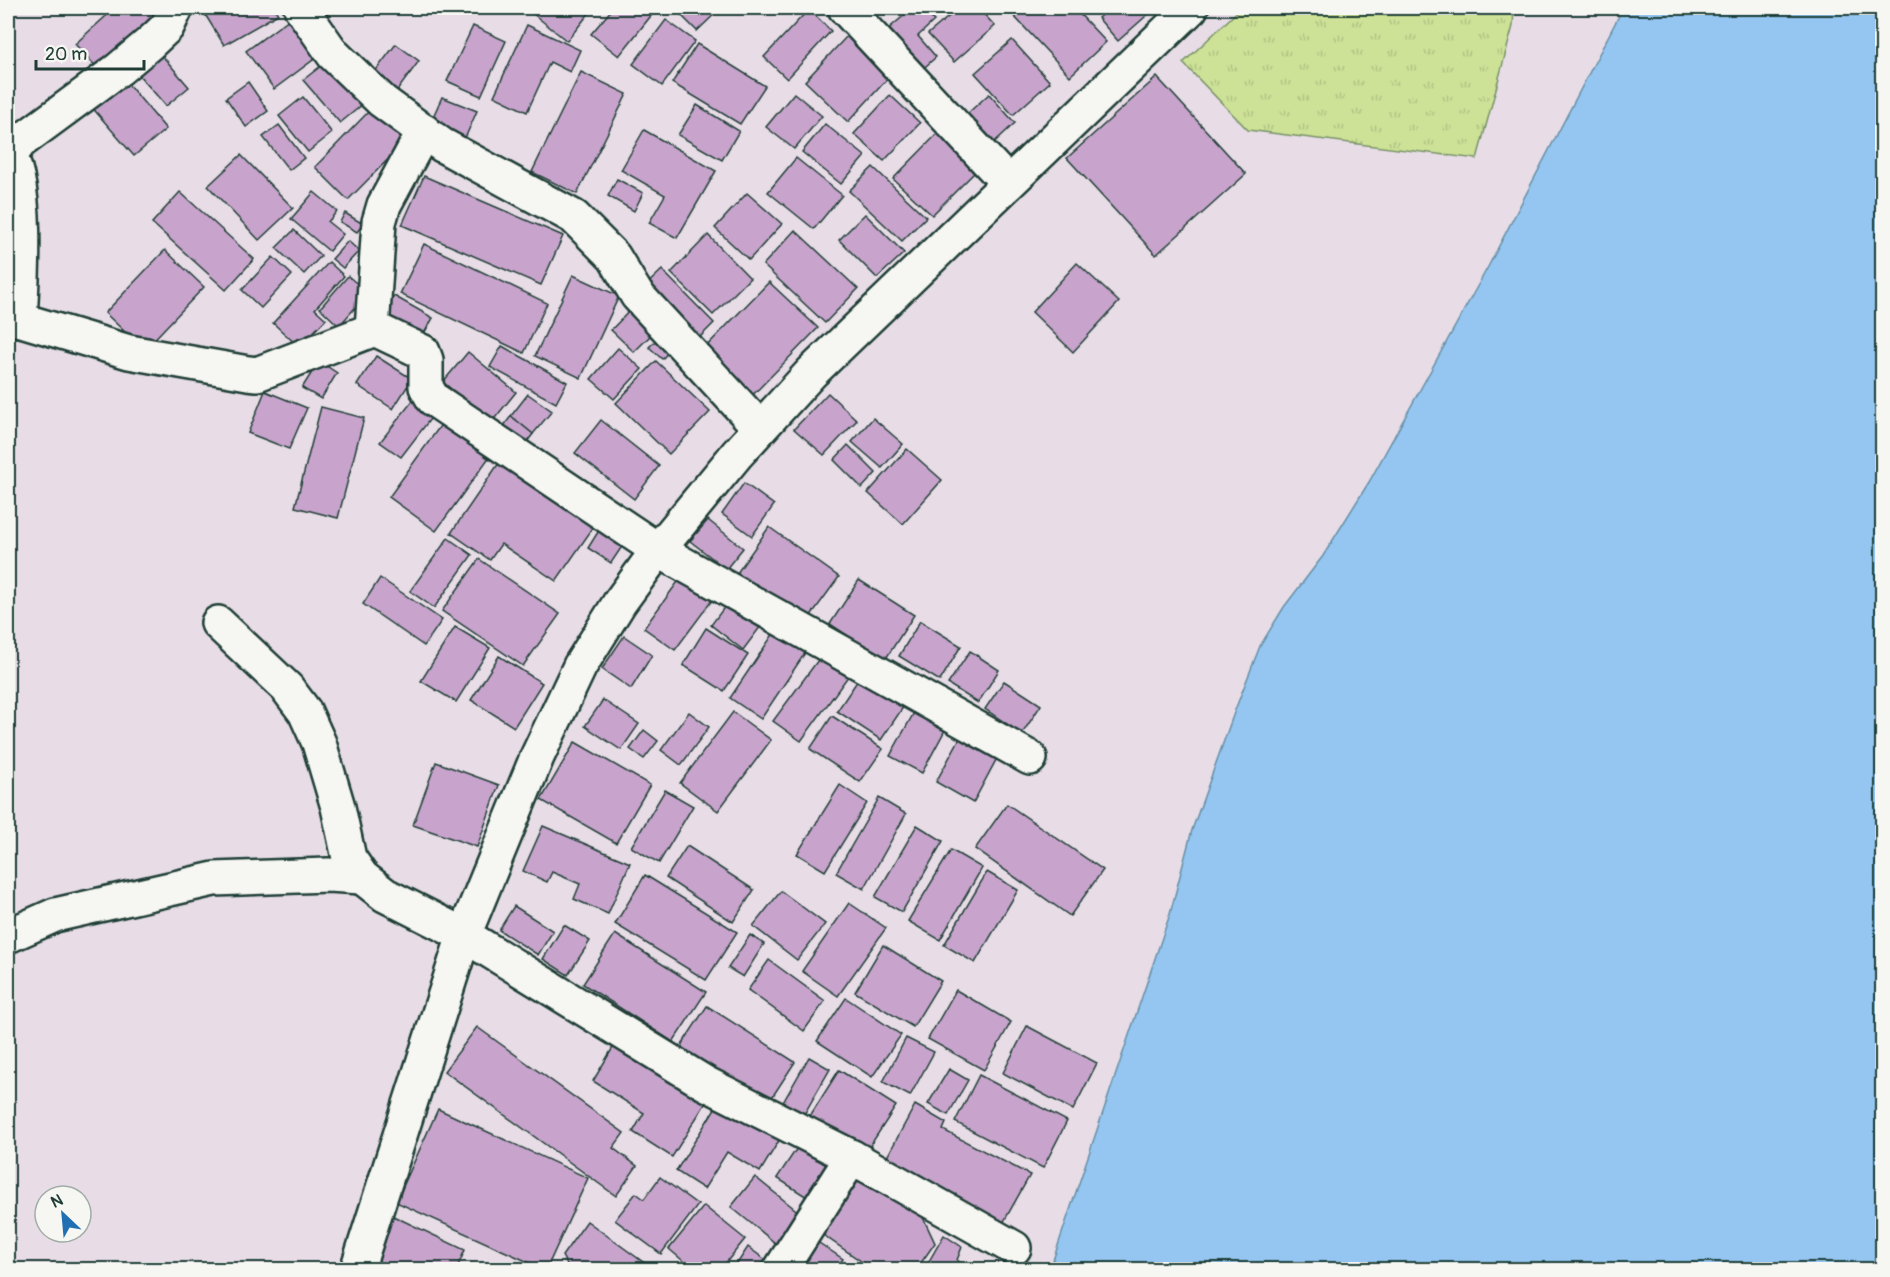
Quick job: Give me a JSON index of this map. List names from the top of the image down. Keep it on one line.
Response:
{"scale_bar":"20 m","north":"top left"}
